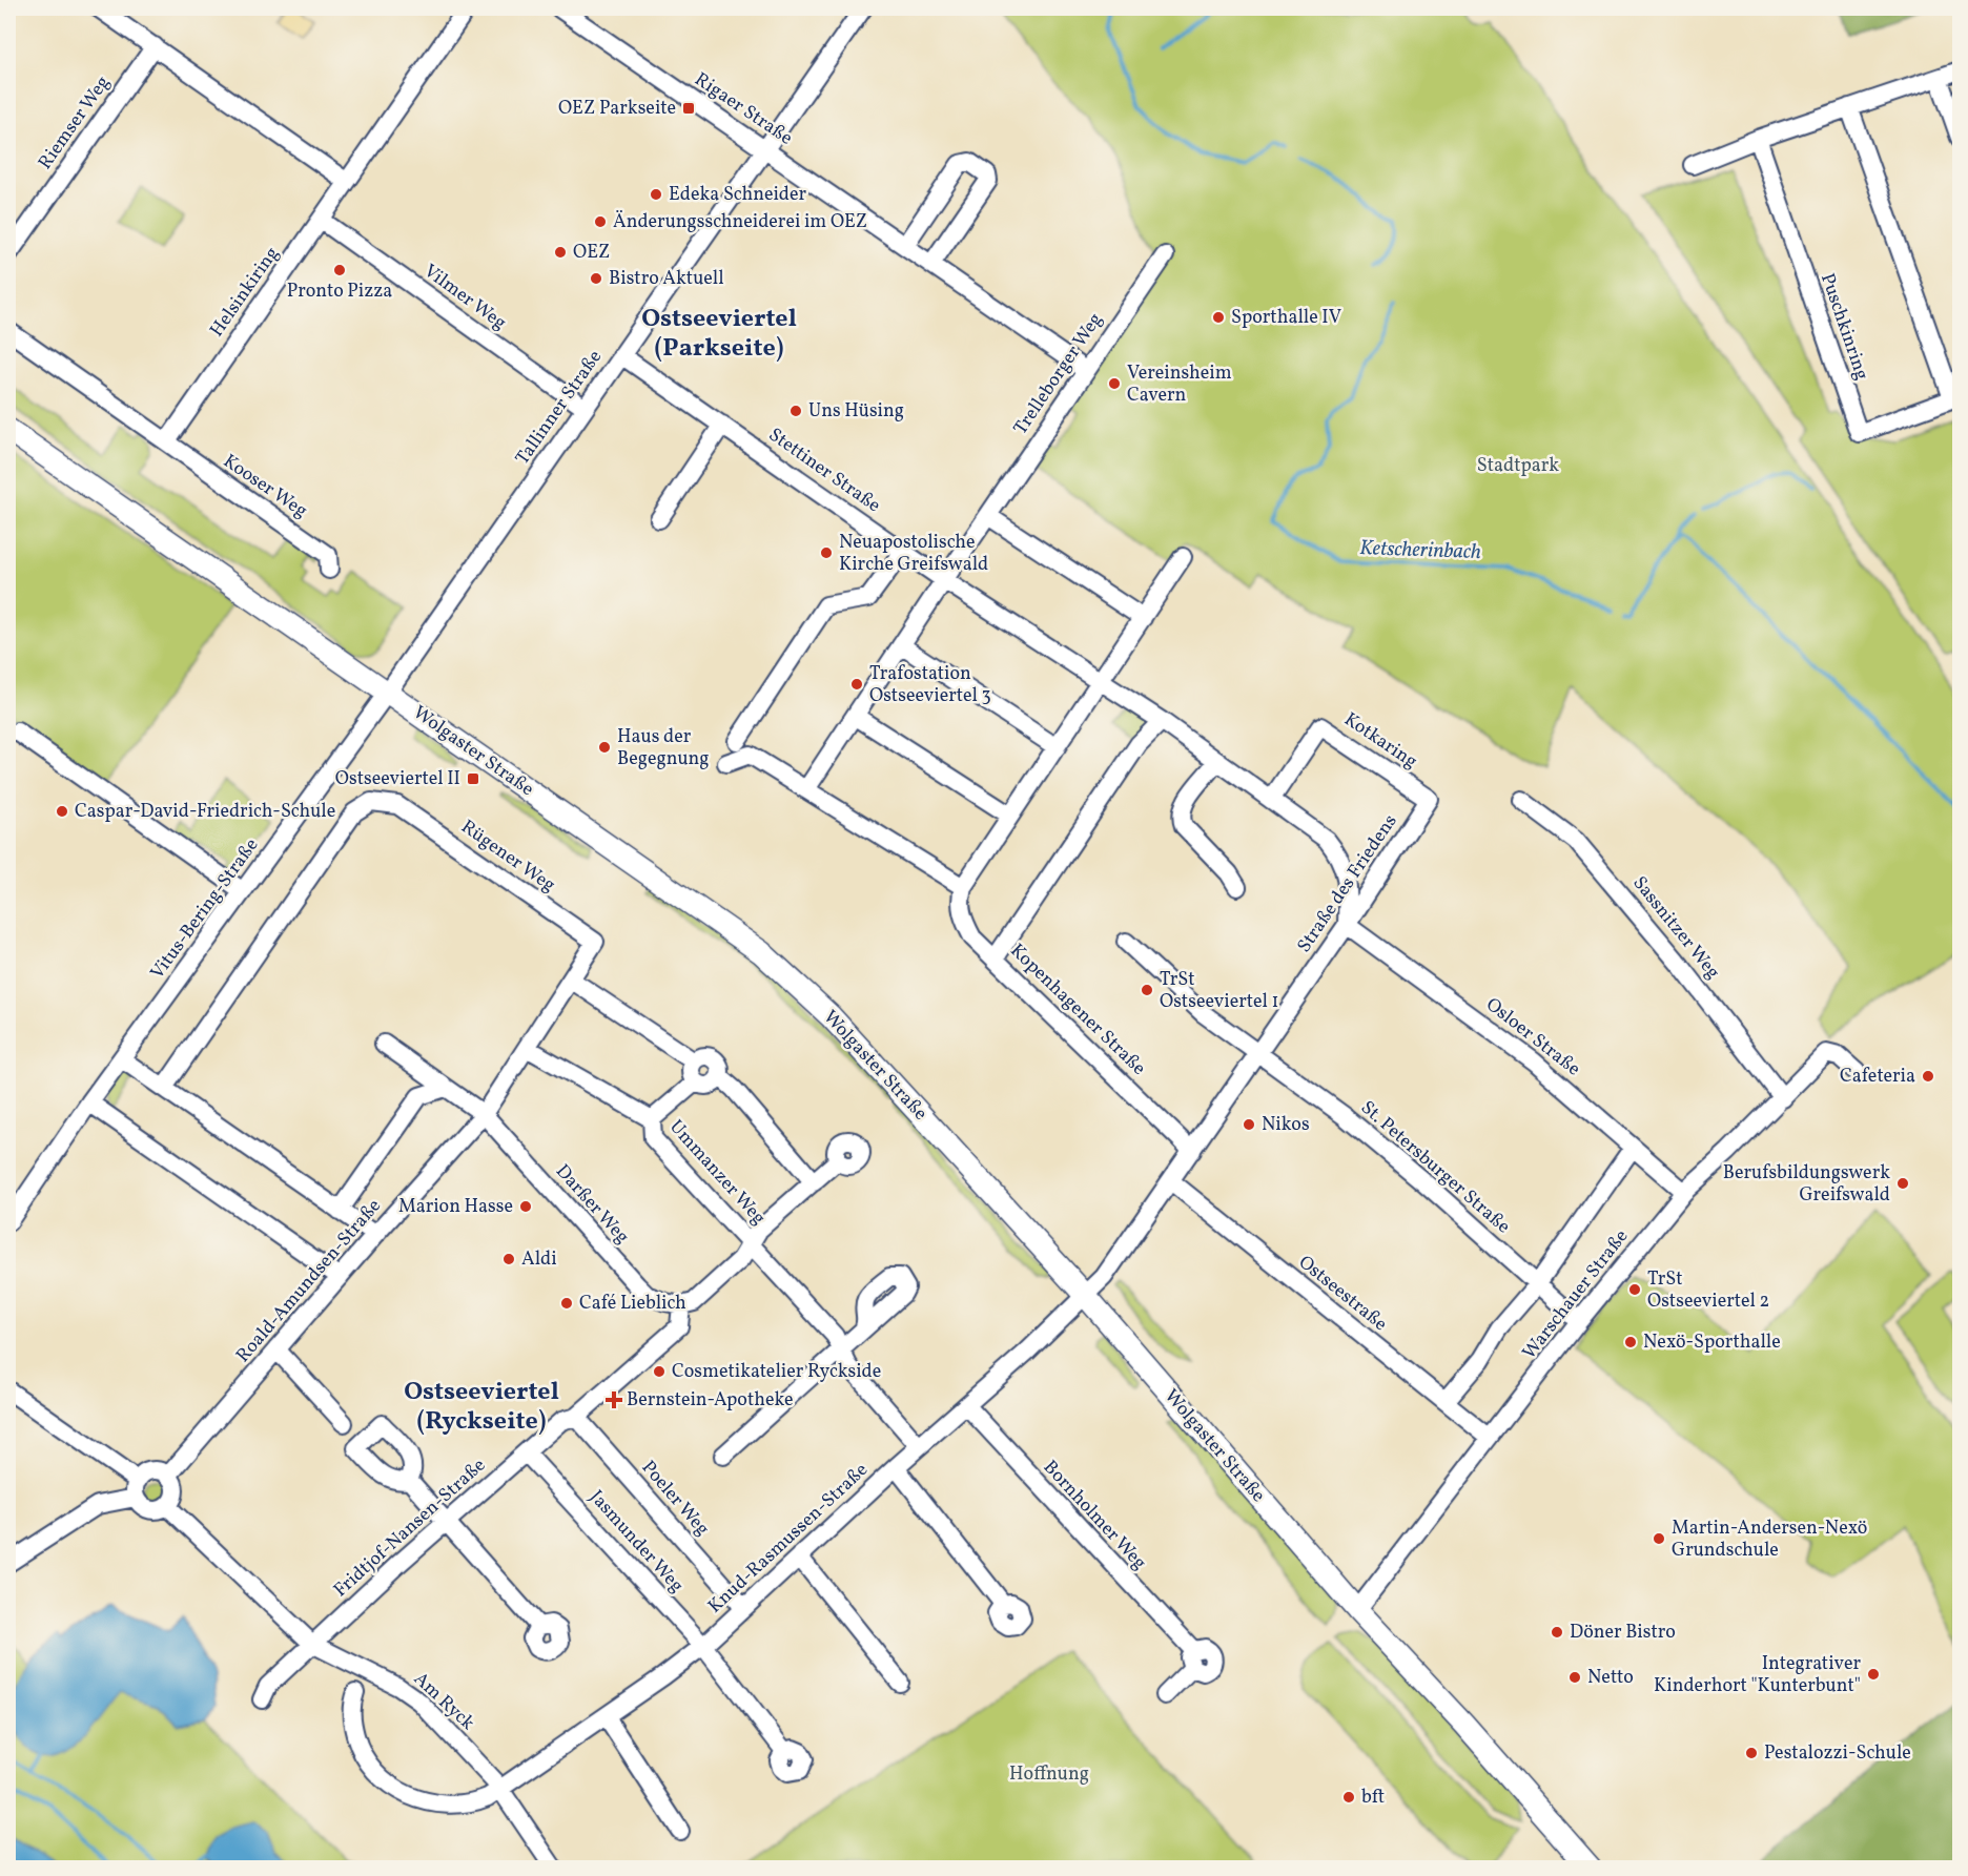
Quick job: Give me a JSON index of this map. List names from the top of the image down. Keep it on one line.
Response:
{"streets":{"main road":["Wolgaster Straße"],"street":["Rigaer Straße","Riemser Weg","Helsinkiring","Vilmer Weg","Puschkinring","Trelleborger Weg","Tallinner Straße","Stettiner Straße","Kooser Weg","Kotkaring","Rügener Weg","Straße des Friedens","Vitus-Bering-Straße","Sassnitzer Weg","Kopenhagener Straße","Osloer Straße","St. Petersburger Straße","Ummanzer Weg","Darßer Weg","Roald-Amundsen-Straße","Ostseestraße","Warschauer Straße","Poeler Weg","Bornholmer Weg","Fridtjof-Nansen-Straße","Knud-Rasmussen-Straße","Jasmunder Weg","Am Ryck"]},"crossings":[["Rigaer Straße","Trelleborger Weg"],["Rigaer Straße","Tallinner Straße"],["Helsinkiring","Vilmer Weg"],["Helsinkiring","Kooser Weg"],["Vilmer Weg","Tallinner Straße"],["Trelleborger Weg","Stettiner Straße"],["Tallinner Straße","Stettiner Straße"],["Tallinner Straße","Wolgaster Straße"],["Tallinner Straße","Vitus-Bering-Straße"],["Kotkaring","Straße des Friedens"],["Wolgaster Straße","Straße des Friedens"],["Wolgaster Straße","Vitus-Bering-Straße"],["Wolgaster Straße","Warschauer Straße"],["Wolgaster Straße","Knud-Rasmussen-Straße"],["Rügener Weg","Roald-Amundsen-Straße"],["Straße des Friedens","Kopenhagener Straße"],["Straße des Friedens","Osloer Straße"],["Straße des Friedens","St. Petersburger Straße"],["Straße des Friedens","Ostseestraße"],["Straße des Friedens","Knud-Rasmussen-Straße"],["Sassnitzer Weg","Warschauer Straße"],["Osloer Straße","Warschauer Straße"],["St. Petersburger Straße","Warschauer Straße"],["Ummanzer Weg","Roald-Amundsen-Straße"],["Darßer Weg","Roald-Amundsen-Straße"],["Darßer Weg","Fridtjof-Nansen-Straße"],["Roald-Amundsen-Straße","Am Ryck"],["Ostseestraße","Warschauer Straße"],["Poeler Weg","Fridtjof-Nansen-Straße"],["Poeler Weg","Knud-Rasmussen-Straße"],["Bornholmer Weg","Knud-Rasmussen-Straße"],["Fridtjof-Nansen-Straße","Jasmunder Weg"],["Fridtjof-Nansen-Straße","Am Ryck"],["Knud-Rasmussen-Straße","Jasmunder Weg"],["Knud-Rasmussen-Straße","Am Ryck"]],"districts":["Ostseeviertel (Parkseite)","Ostseeviertel (Ryckseite)"],"water":["Ketscherinbach"],"parks":["Stadtpark","Hoffnung"],"places":{"transit":["OEZ Parkseite","Ostseeviertel II"],"other":["Edeka Schneider","Änderungsschneiderei im OEZ","OEZ","Pronto Pizza","Bistro Aktuell","Sporthalle IV","Vereinsheim Cavern","Uns Hüsing","Neuapostolische Kirche Greifswald","Trafostation Ostseeviertel 3","Haus der Begegnung","Caspar-David-Friedrich-Schule","TrSt Ostseeviertel 1","Cafeteria","Nikos","Berufsbildungswerk Greifswald","Marion Hasse","Aldi","TrSt Ostseeviertel 2","Café Lieblich","Nexö-Sporthalle","Cosmetikatelier Ryckside","Martin-Andersen-Nexö Grundschule","Döner Bistro","Integrativer Kinderhort \"Kunterbunt\"","Netto","Pestalozzi-Schule","bft"],"health":["Bernstein-Apotheke"]}}
